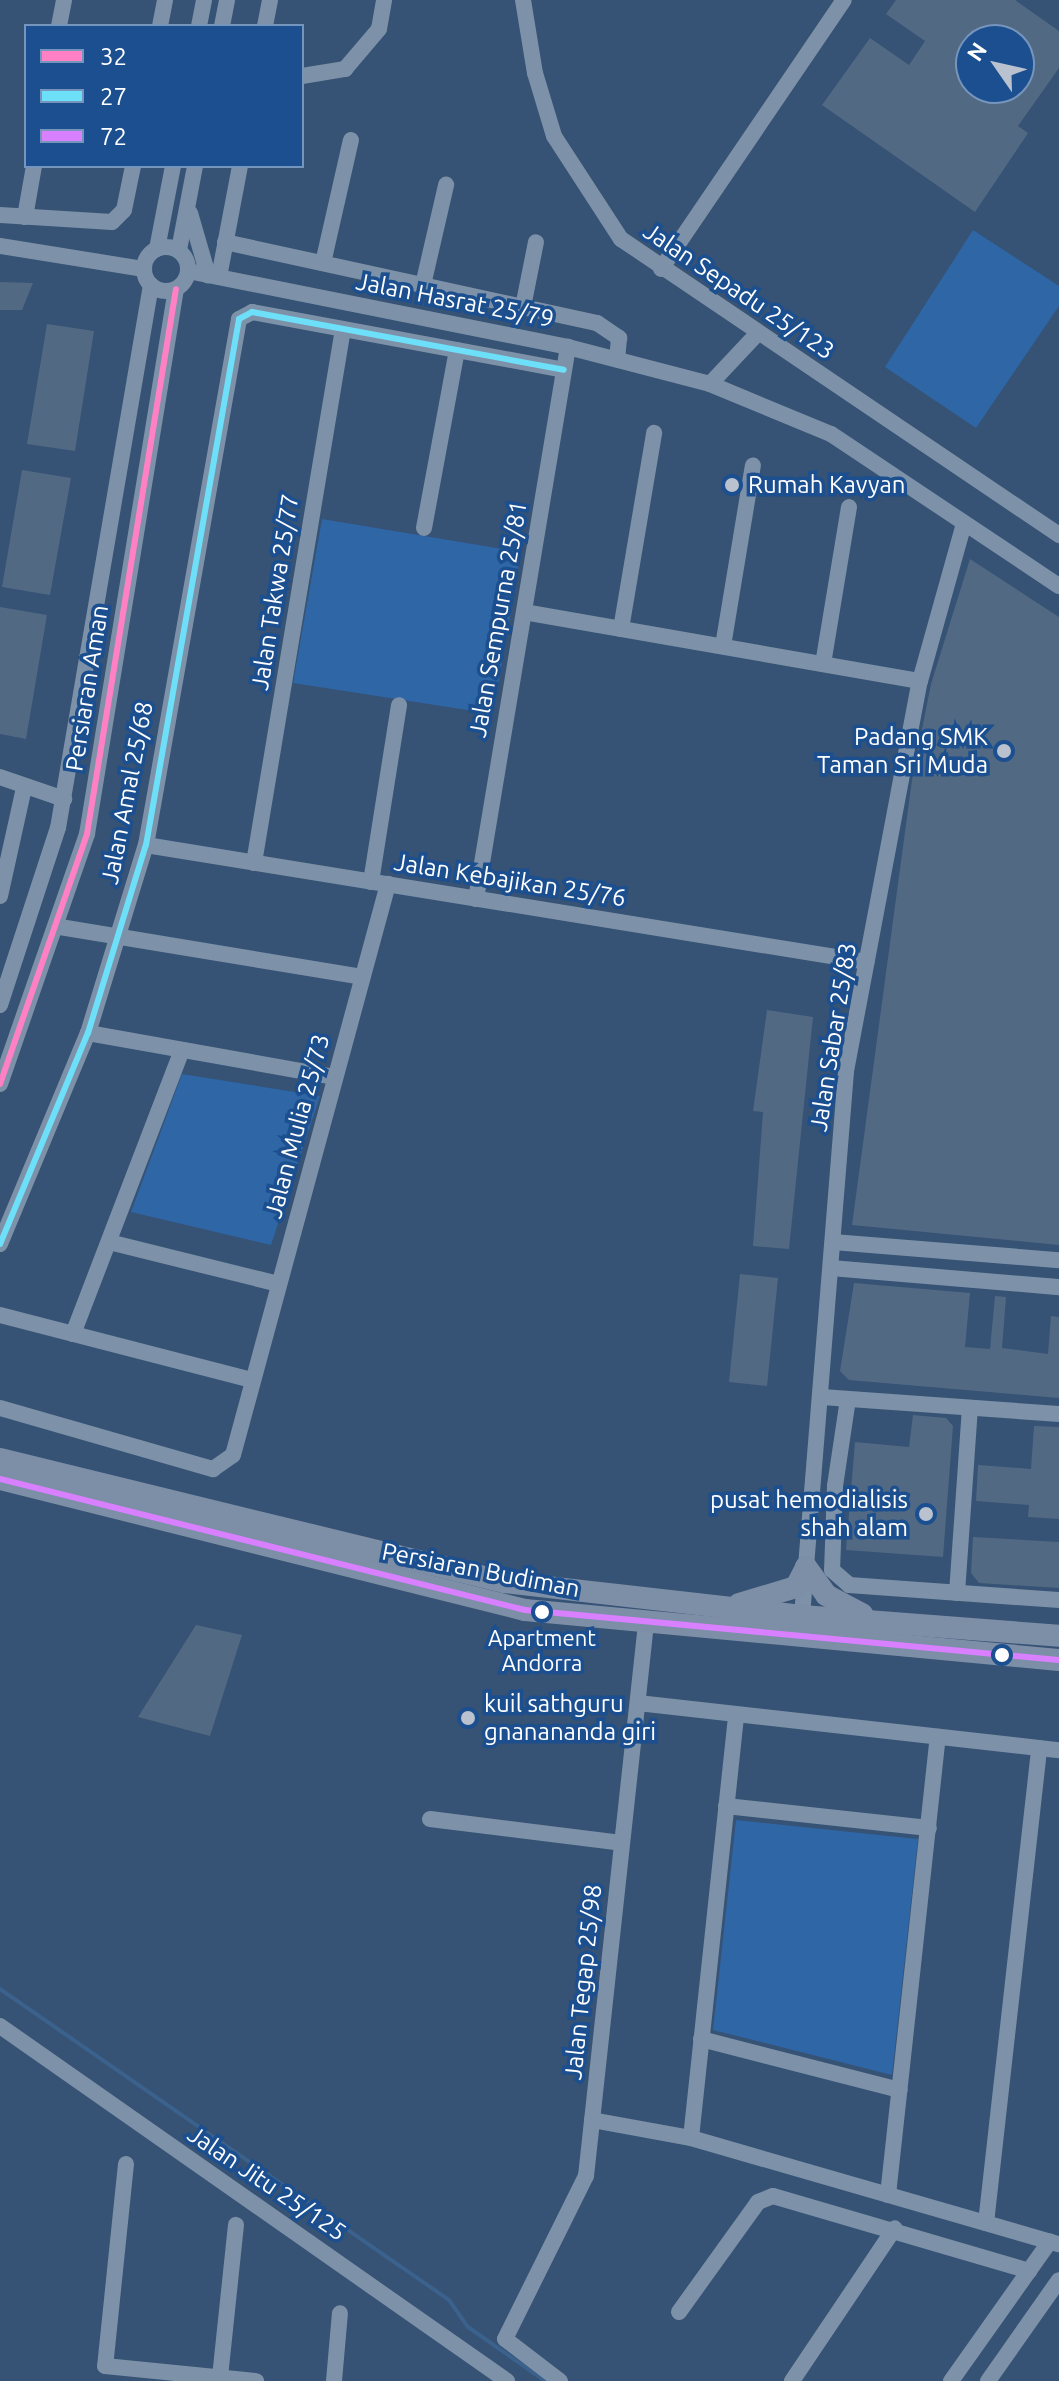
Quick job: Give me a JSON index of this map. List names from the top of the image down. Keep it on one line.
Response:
{"streets":{"main road":["Persiaran Budiman"],"street":["Jalan Sepadu 25/123","Jalan Hasrat 25/79","Jalan Takwa 25/77","Jalan Sempurna 25/81","Persiaran Aman","Jalan Amal 25/68","Jalan Kebajikan 25/76","Jalan Sabar 25/83","Jalan Mulia 25/73","Jalan Tegap 25/98","Jalan Jitu 25/125"]},"crossings":[["Jalan Hasrat 25/79","Jalan Sempurna 25/81"],["Jalan Hasrat 25/79","Persiaran Aman"],["Jalan Hasrat 25/79","Jalan Sabar 25/83"],["Jalan Takwa 25/77","Jalan Amal 25/68"],["Jalan Takwa 25/77","Jalan Kebajikan 25/76"],["Jalan Sempurna 25/81","Jalan Kebajikan 25/76"],["Jalan Amal 25/68","Jalan Kebajikan 25/76"],["Jalan Kebajikan 25/76","Jalan Sabar 25/83"],["Jalan Kebajikan 25/76","Jalan Mulia 25/73"],["Jalan Sabar 25/83","Persiaran Budiman"],["Persiaran Budiman","Jalan Tegap 25/98"]],"places":["Rumah Kavyan","Padang SMK Taman Sri Muda","pusat hemodialisis shah alam","Apartment Andorra","kuil sathguru gnanananda giri"],"lines":["transit line 32","transit line 27","transit line 72"],"legend":["32","27","72"],"north":"top left"}
